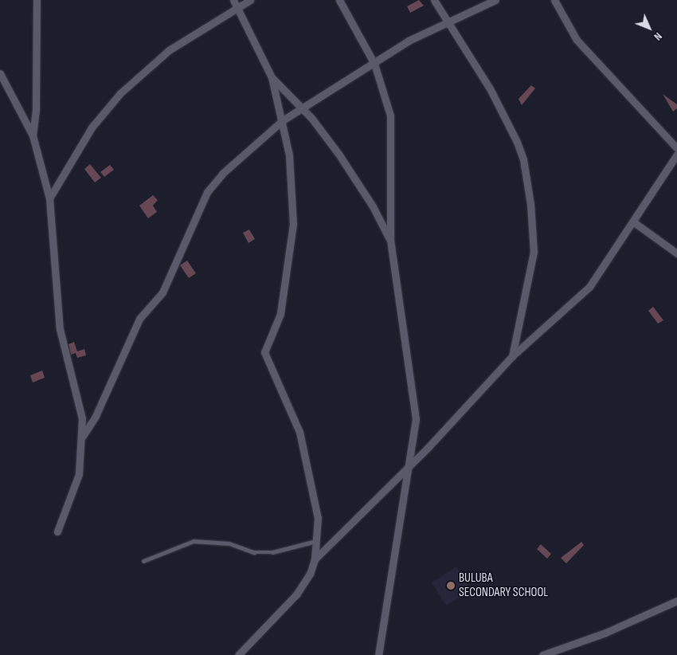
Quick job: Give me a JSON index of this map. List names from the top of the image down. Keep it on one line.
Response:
{"places":["BULUBA SECONDARY SCHOOL"],"north":"bottom right"}
